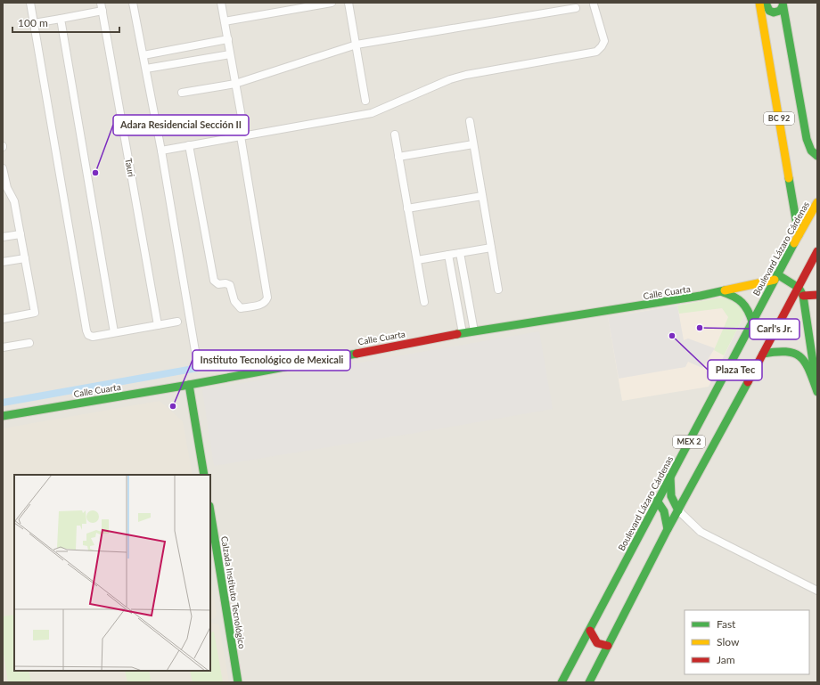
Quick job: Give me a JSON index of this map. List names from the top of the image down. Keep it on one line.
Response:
{"streets":{"main road":["BC 92","Boulevard Lázaro Cárdenas","Calle Cuarta","MEX 2","Calzada Instituto Tecnológico"],"street":["Tauri"]},"crossings":[["BC 92","Boulevard Lázaro Cárdenas"],["Boulevard Lázaro Cárdenas","Calle Cuarta"]],"places":["Adara Residencial Sección II","Carl's Jr.","Plaza Tec","Instituto Tecnológico de Mexicali"],"legend":["Fast","Slow","Jam"],"scale_bar":"100 m"}
